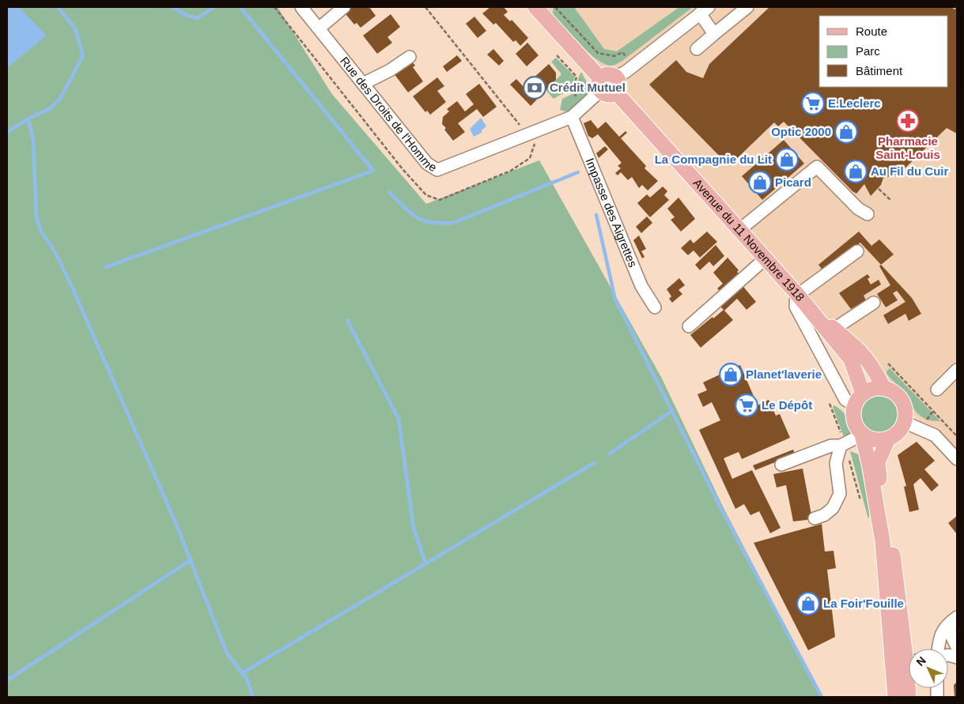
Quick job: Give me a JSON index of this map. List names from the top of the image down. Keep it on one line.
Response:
{"streets":{"main road":["Avenue du 11 Novembre 1918"],"street":["Rue des Droits de l'Homme","Impasse des Aigrettes"]},"crossings":[["Rue des Droits de l'Homme","Impasse des Aigrettes"],["Rue des Droits de l'Homme","Avenue du 11 Novembre 1918"]],"places":{"bank":["Crédit Mutuel"],"supermarket":["E.Leclerc","Le Dépôt"],"pharmacy":["Pharmacie Saint-Louis"],"shop":["Optic 2000","La Compagnie du Lit","Au Fil du Cuir","Picard","Planet'laverie","La Foir'Fouille"]},"legend":["Route","Parc","Bâtiment"],"north":"top left"}
